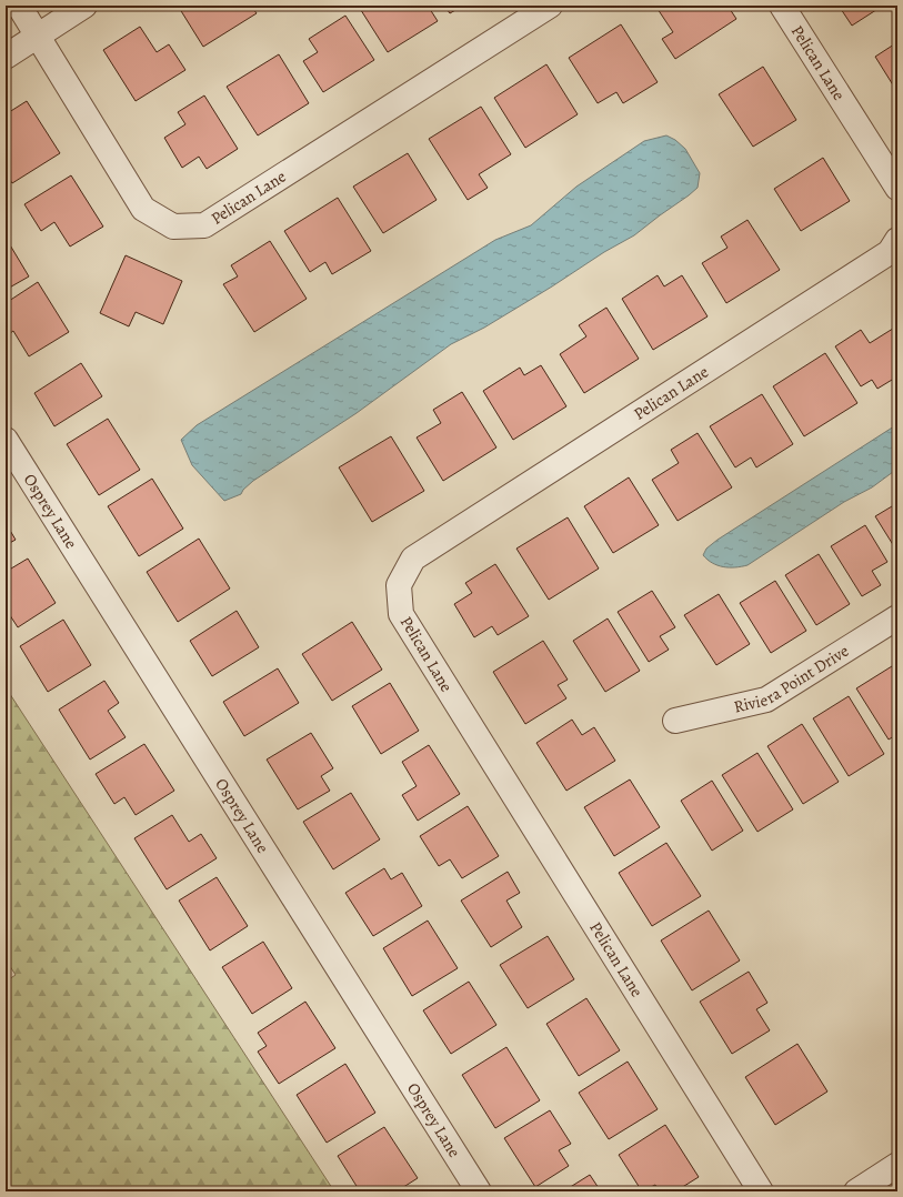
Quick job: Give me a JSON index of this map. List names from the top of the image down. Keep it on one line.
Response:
{"streets":{"street":["Pelican Lane","Osprey Lane","Riviera Point Drive"]}}
